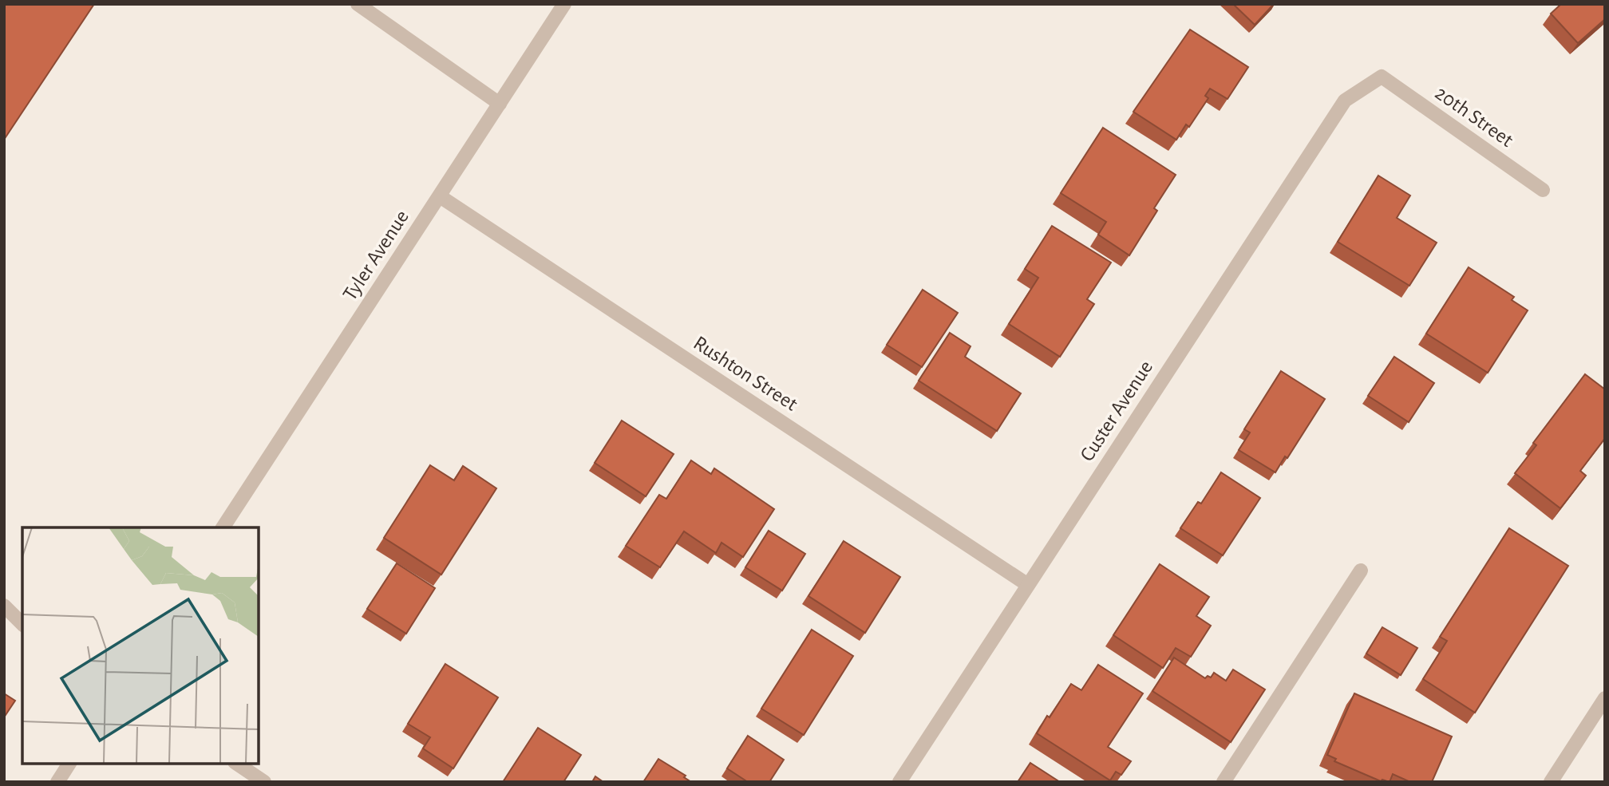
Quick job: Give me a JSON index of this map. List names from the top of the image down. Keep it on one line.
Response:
{"streets":{"street":["20th Street","Tyler Avenue","Rushton Street","Custer Avenue"]},"crossings":[["20th Street","Custer Avenue"],["Tyler Avenue","Rushton Street"],["Rushton Street","Custer Avenue"]]}
